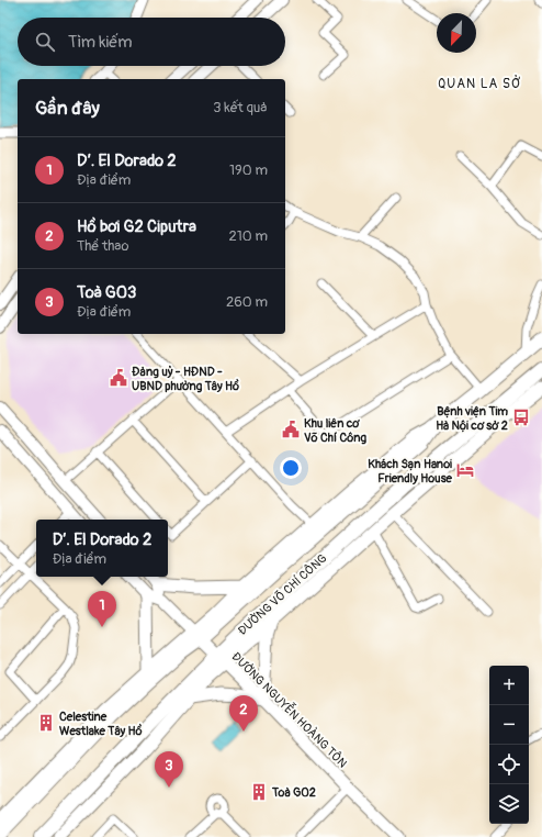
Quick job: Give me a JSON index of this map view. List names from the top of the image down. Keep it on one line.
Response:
{"streets":{"highway":["ĐƯỜNG VÕ CHÍ CÔNG"],"main road":["ĐƯỜNG NGUYỄN HOÀNG TÔN"]},"crossings":[["ĐƯỜNG VÕ CHÍ CÔNG","ĐƯỜNG NGUYỄN HOÀNG TÔN"]],"districts":["QUAN LA SỞ"],"places":{"public building":["Đảng uỷ - HĐND - UBND phường Tây Hồ","Khu liên cơ Võ Chí Công"],"bus stop":["Bệnh viện Tim Hà Nội cơ sở 2"],"hotel":["Khách Sạn Hanoi Friendly House"],"building":["Celestine Westlake Tây Hồ","Toà G02"]},"north":"bottom left","page":{"search":"Tìm kiếm","heading":["Gần đây","3 kết quả"],"list":[{"mark":"1","name":"D’. El Dorado 2","note":"Địa điểm","value":"190 m"},{"mark":"2","name":"Hồ bơi G2 Ciputra","note":"Thể thao","value":"210 m"},{"mark":"3","name":"Toà G03","note":"Địa điểm","value":"260 m"}],"popup":["D’. El Dorado 2","Địa điểm"],"pins":["1","2","3"],"map_buttons":["+","−"]}}
